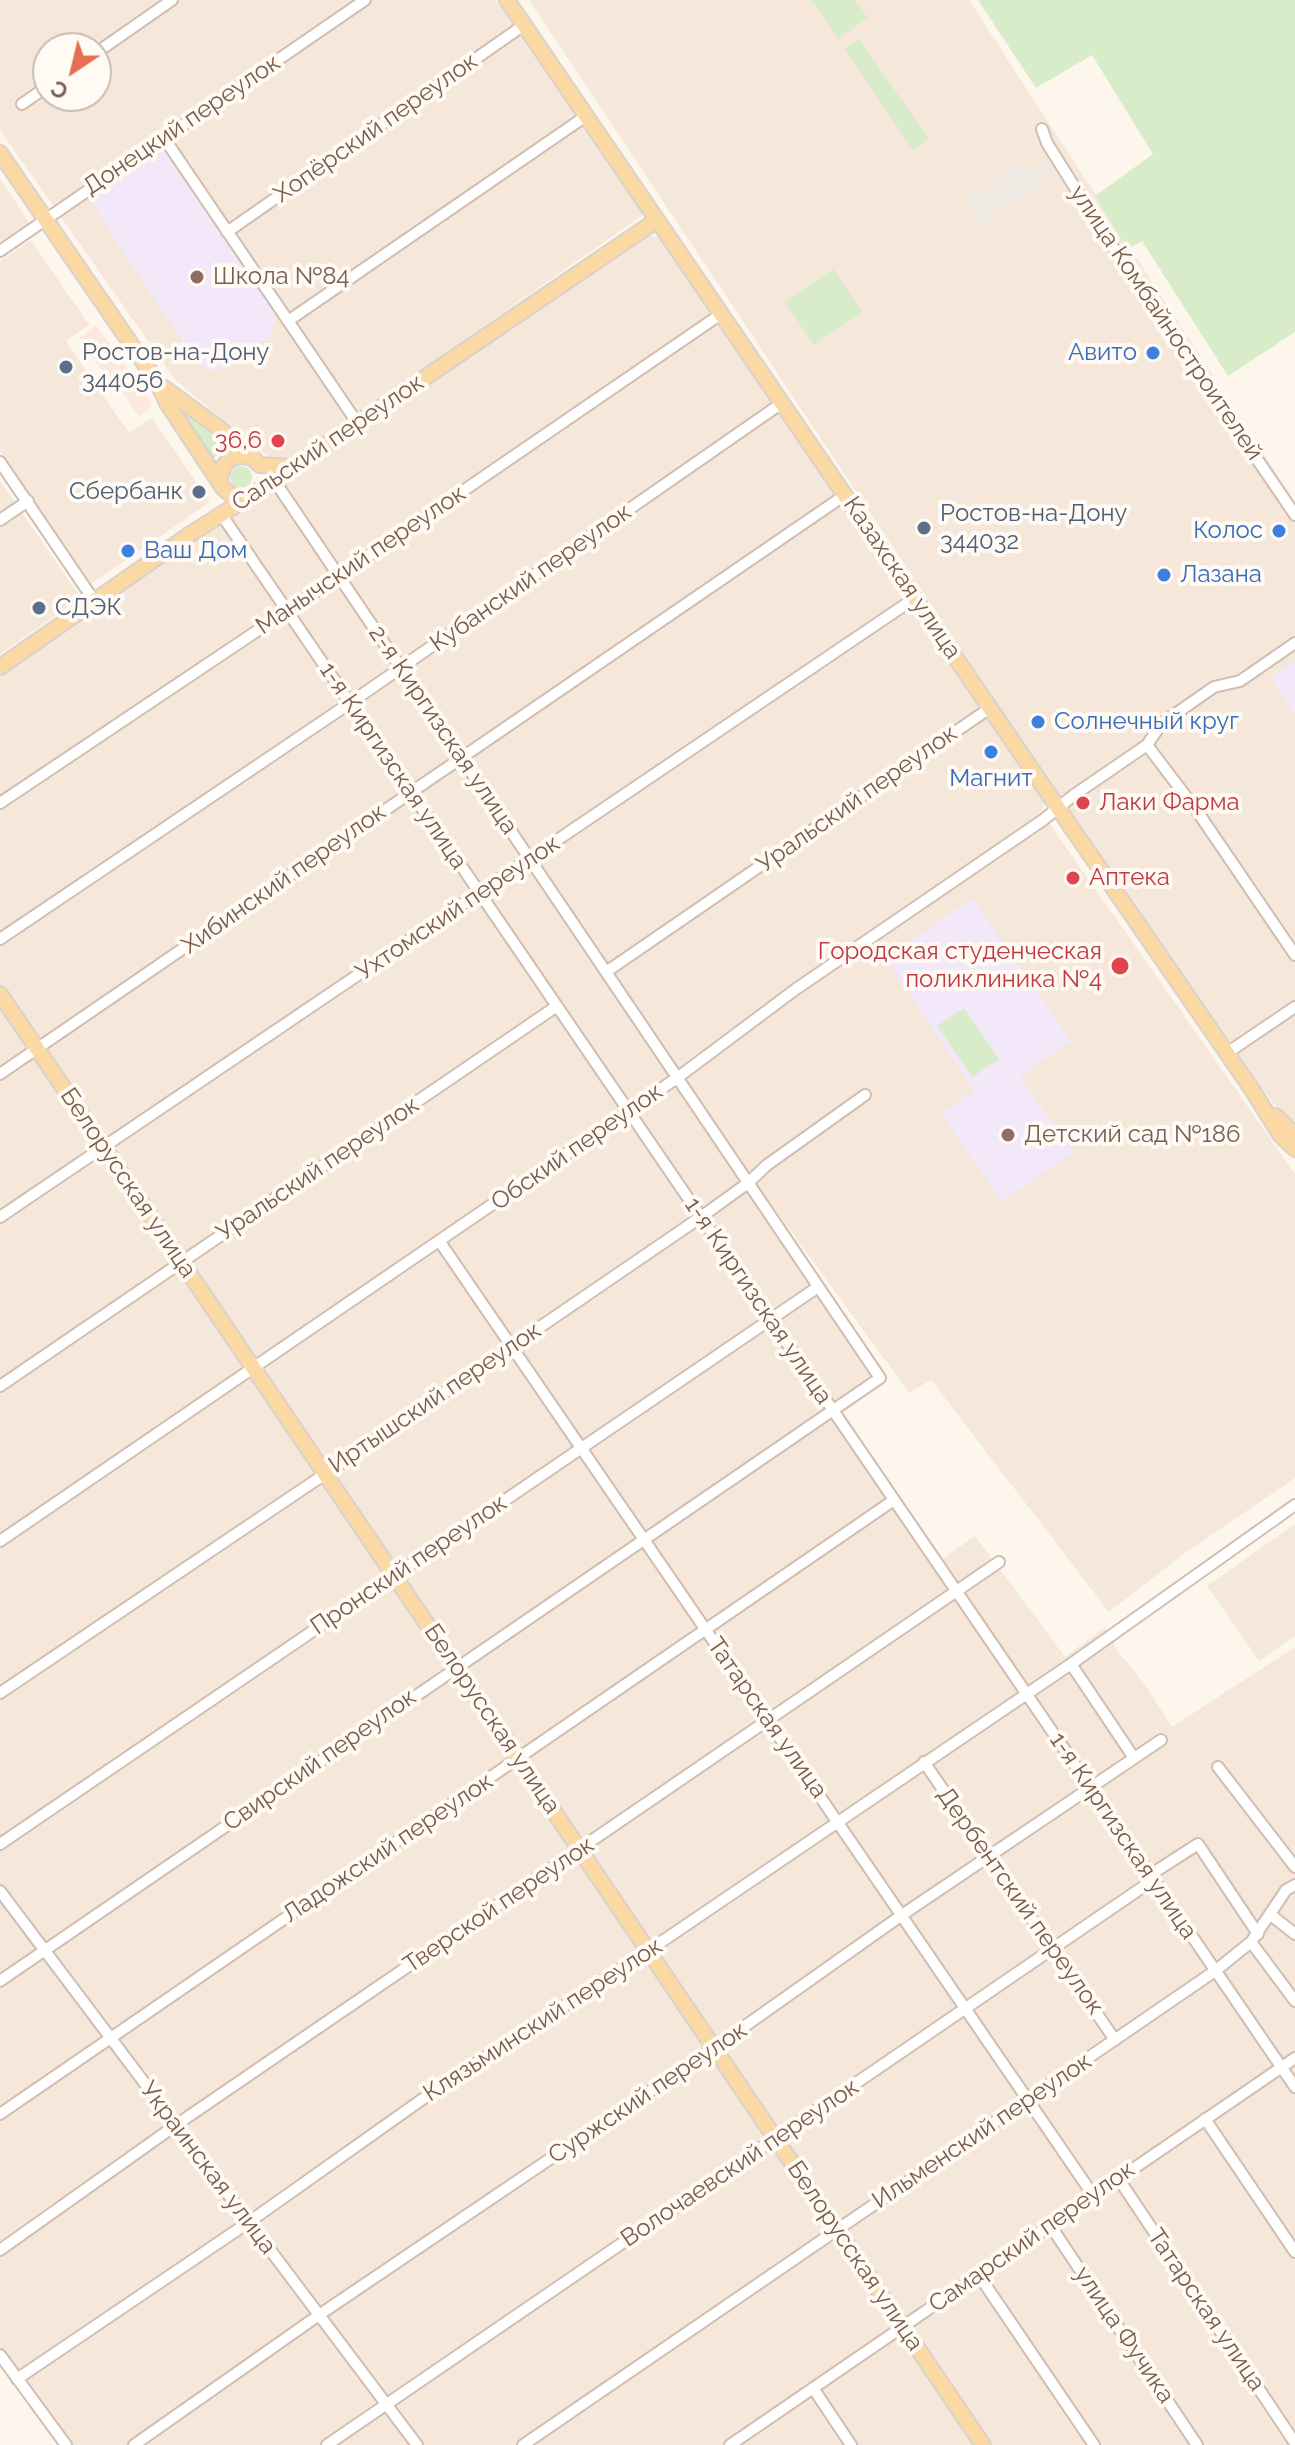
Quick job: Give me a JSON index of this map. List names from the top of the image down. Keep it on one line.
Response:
{"streets":{"main road":["Сальский переулок","Казахская улица","Белорусская улица"],"street":["Донецкий переулок","Хопёрский переулок","улица Комбайностроителей","Манычский переулок","Кубанский переулок","2-я Киргизская улица","1-я Киргизская улица","Уральский переулок","Хибинский переулок","Ухтомский переулок","Обский переулок","Иртышский переулок","Пронский переулок","Татарская улица","Свирский переулок","Ладожский переулок","Дербентский переулок","Тверской переулок","Клязьминский переулок","Суржский переулок","Ильменский переулок","Волочаевский переулок","Украинская улица","Самарский переулок","улица Фучика"]},"crossings":[["Хопёрский переулок","Казахская улица"],["Сальский переулок","Казахская улица"],["Сальский переулок","2-я Киргизская улица"],["Сальский переулок","1-я Киргизская улица"],["Манычский переулок","Казахская улица"],["Манычский переулок","2-я Киргизская улица"],["Манычский переулок","1-я Киргизская улица"],["Кубанский переулок","Казахская улица"],["Кубанский переулок","2-я Киргизская улица"],["Кубанский переулок","1-я Киргизская улица"],["Казахская улица","Уральский переулок"],["Казахская улица","Хибинский переулок"],["Казахская улица","Ухтомский переулок"],["Казахская улица","Обский переулок"],["2-я Киргизская улица","Уральский переулок"],["2-я Киргизская улица","Хибинский переулок"],["2-я Киргизская улица","Ухтомский переулок"],["2-я Киргизская улица","Обский переулок"],["2-я Киргизская улица","Иртышский переулок"],["2-я Киргизская улица","Пронский переулок"],["2-я Киргизская улица","Свирский переулок"],["1-я Киргизская улица","Уральский переулок"],["1-я Киргизская улица","Хибинский переулок"],["1-я Киргизская улица","Ухтомский переулок"],["1-я Киргизская улица","Обский переулок"],["1-я Киргизская улица","Иртышский переулок"],["1-я Киргизская улица","Пронский переулок"],["1-я Киргизская улица","Свирский переулок"],["1-я Киргизская улица","Ладожский переулок"],["1-я Киргизская улица","Тверской переулок"],["1-я Киргизская улица","Клязьминский переулок"],["1-я Киргизская улица","Суржский переулок"],["1-я Киргизская улица","Ильменский переулок"],["1-я Киргизская улица","Волочаевский переулок"],["1-я Киргизская улица","Самарский переулок"],["Уральский переулок","Белорусская улица"],["Хибинский переулок","Белорусская улица"],["Ухтомский переулок","Белорусская улица"],["Обский переулок","Белорусская улица"],["Обский переулок","Татарская улица"],["Белорусская улица","Иртышский переулок"],["Белорусская улица","Пронский переулок"],["Белорусская улица","Свирский переулок"],["Белорусская улица","Ладожский переулок"],["Белорусская улица","Тверской переулок"],["Белорусская улица","Клязьминский переулок"],["Белорусская улица","Суржский переулок"],["Белорусская улица","Ильменский переулок"],["Белорусская улица","Волочаевский переулок"],["Белорусская улица","Самарский переулок"],["Иртышский переулок","Татарская улица"],["Пронский переулок","Татарская улица"],["Татарская улица","Свирский переулок"],["Татарская улица","Ладожский переулок"],["Татарская улица","Тверской переулок"],["Татарская улица","Клязьминский переулок"],["Татарская улица","Суржский переулок"],["Татарская улица","Ильменский переулок"],["Татарская улица","Волочаевский переулок"],["Татарская улица","Самарский переулок"],["Свирский переулок","Украинская улица"],["Ладожский переулок","Украинская улица"],["Дербентский переулок","Клязьминский переулок"],["Дербентский переулок","Суржский переулок"],["Дербентский переулок","Ильменский переулок"],["Дербентский переулок","Волочаевский переулок"],["Тверской переулок","Украинская улица"],["Клязьминский переулок","Украинская улица"],["Суржский переулок","Украинская улица"],["Ильменский переулок","Волочаевский переулок"],["Волочаевский переулок","Украинская улица"],["Самарский переулок","улица Фучика"]],"places":["Школа №84","Авито","Ростов-на-Дону 344056","36,6","Сбербанк","Ростов-на-Дону 344032","Колос","Ваш Дом","Лазана","СДЭК","Солнечный круг","Магнит","Лаки Фарма","Аптека","Городская студенческая поликлиника №4","Детский сад №186"],"north":"bottom left"}
